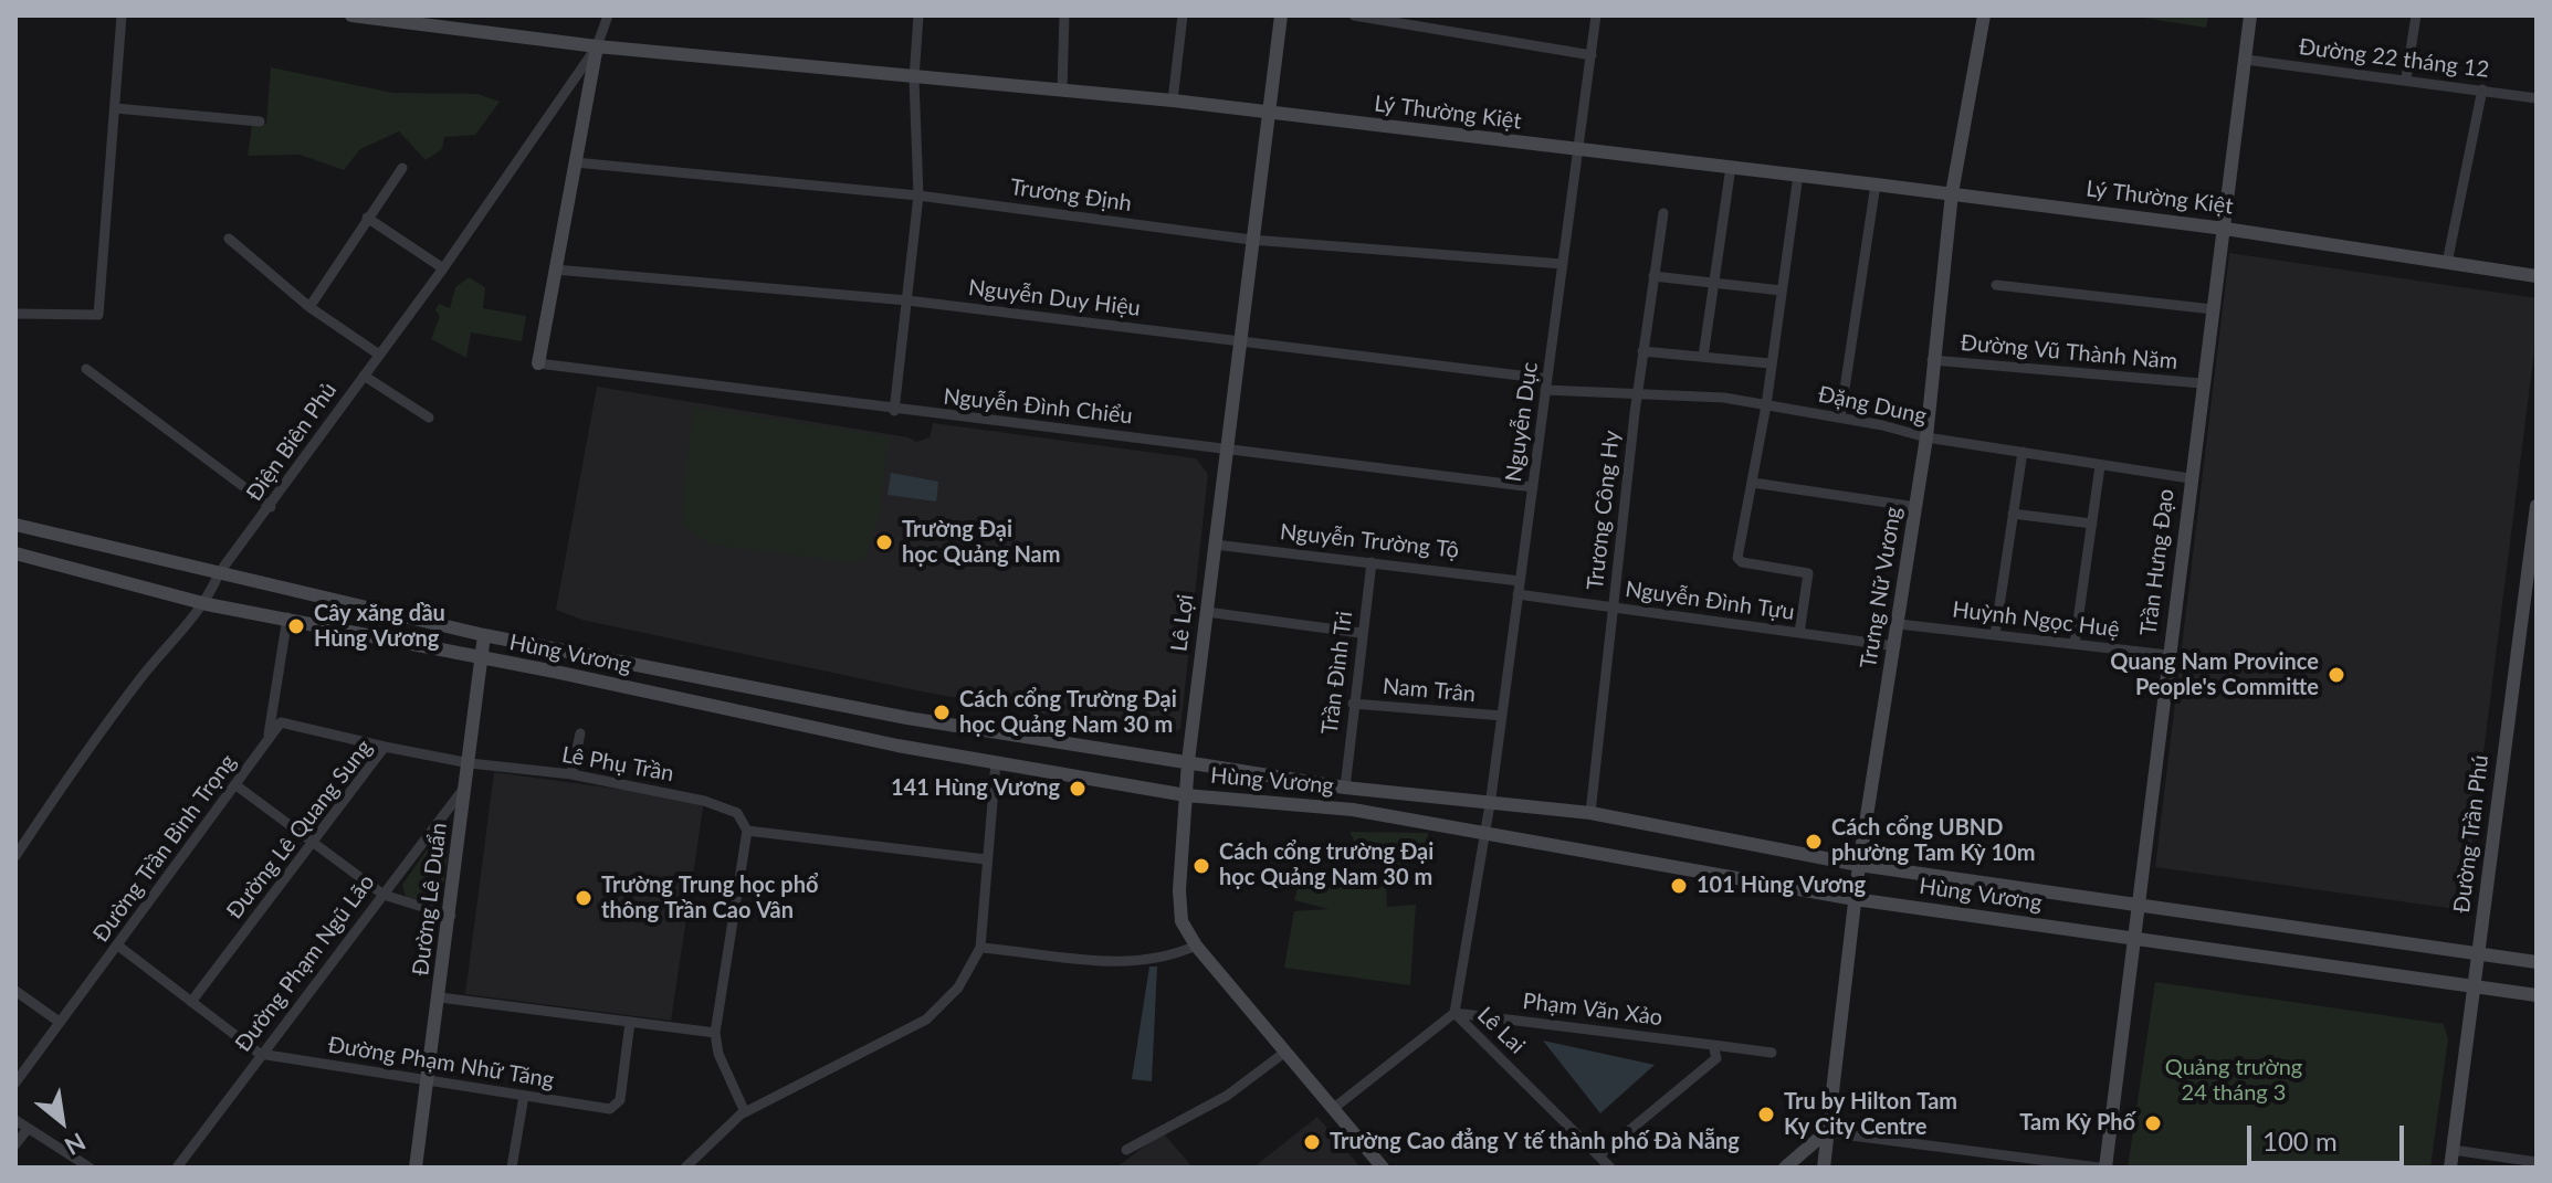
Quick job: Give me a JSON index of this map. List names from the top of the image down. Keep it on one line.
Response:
{"streets":{"street":["Đường 22 tháng 12","Lý Thường Kiệt","Trương Định","Nguyễn Duy Hiệu","Đường Vũ Thành Năm","Đặng Dung","Nguyễn Đình Chiểu","Nguyễn Dục","Điện Biên Phủ","Trương Công Hy","Nguyễn Trường Tộ","Trần Hưng Đạo","Trưng Nữ Vương","Nguyễn Đình Tựu","Huỳnh Ngọc Huệ","Lê Lợi","Hùng Vương","Trần Đình Tri","Nam Trân","Lê Phụ Trần","Đường Lê Quang Sung","Đường Trần Phú","Đường Trần Bình Trọng","Đường Lê Duẩn","Đường Phạm Ngũ Lão","Phạm Văn Xảo","Lê Lai","Đường Phạm Nhữ Tăng"]},"crossings":[["Đường 22 tháng 12","Trần Hưng Đạo"],["Lý Thường Kiệt","Nguyễn Dục"],["Lý Thường Kiệt","Điện Biên Phủ"],["Lý Thường Kiệt","Trần Hưng Đạo"],["Lý Thường Kiệt","Trưng Nữ Vương"],["Lý Thường Kiệt","Lê Lợi"],["Trương Định","Nguyễn Dục"],["Trương Định","Lê Lợi"],["Nguyễn Duy Hiệu","Đặng Dung"],["Nguyễn Duy Hiệu","Nguyễn Dục"],["Nguyễn Duy Hiệu","Lê Lợi"],["Đường Vũ Thành Năm","Trần Hưng Đạo"],["Đường Vũ Thành Năm","Trưng Nữ Vương"],["Đặng Dung","Nguyễn Dục"],["Đặng Dung","Trương Công Hy"],["Đặng Dung","Trần Hưng Đạo"],["Đặng Dung","Trưng Nữ Vương"],["Nguyễn Đình Chiểu","Nguyễn Dục"],["Nguyễn Đình Chiểu","Lê Lợi"],["Nguyễn Dục","Nguyễn Trường Tộ"],["Nguyễn Dục","Nguyễn Đình Tựu"],["Nguyễn Dục","Hùng Vương"],["Nguyễn Dục","Nam Trân"],["Nguyễn Dục","Lê Lai"],["Điện Biên Phủ","Hùng Vương"],["Trương Công Hy","Nguyễn Đình Tựu"],["Trương Công Hy","Hùng Vương"],["Nguyễn Trường Tộ","Lê Lợi"],["Nguyễn Trường Tộ","Trần Đình Tri"],["Trần Hưng Đạo","Huỳnh Ngọc Huệ"],["Trần Hưng Đạo","Hùng Vương"],["Trưng Nữ Vương","Nguyễn Đình Tựu"],["Trưng Nữ Vương","Huỳnh Ngọc Huệ"],["Trưng Nữ Vương","Hùng Vương"],["Lê Lợi","Hùng Vương"],["Hùng Vương","Trần Đình Tri"],["Hùng Vương","Đường Trần Phú"],["Hùng Vương","Đường Lê Duẩn"],["Hùng Vương","Lê Lai"],["Trần Đình Tri","Nam Trân"],["Lê Phụ Trần","Đường Lê Quang Sung"],["Lê Phụ Trần","Đường Lê Duẩn"],["Đường Lê Quang Sung","Đường Lê Duẩn"],["Đường Lê Duẩn","Đường Phạm Ngũ Lão"],["Đường Lê Duẩn","Đường Phạm Nhữ Tăng"],["Đường Phạm Ngũ Lão","Đường Phạm Nhữ Tăng"],["Phạm Văn Xảo","Lê Lai"]],"parks":["Quảng trường 24 tháng 3"],"places":["Trường Đại học Quảng Nam","Cây xăng dầu Hùng Vương","Quang Nam Province People's Committe","Cách cổng Trường Đại học Quảng Nam 30 m","141 Hùng Vương","Cách cổng UBND phường Tam Kỳ 10m","Cách cổng trường Đại học Quảng Nam 30 m","101 Hùng Vương","Trường Trung học phổ thông Trần Cao Vân","Tru by Hilton Tam Ky City Centre","Tam Kỳ Phố","Trường Cao đẳng Y tế thành phố Đà Nẵng"],"scale_bar":"100 m","north":"bottom right"}
